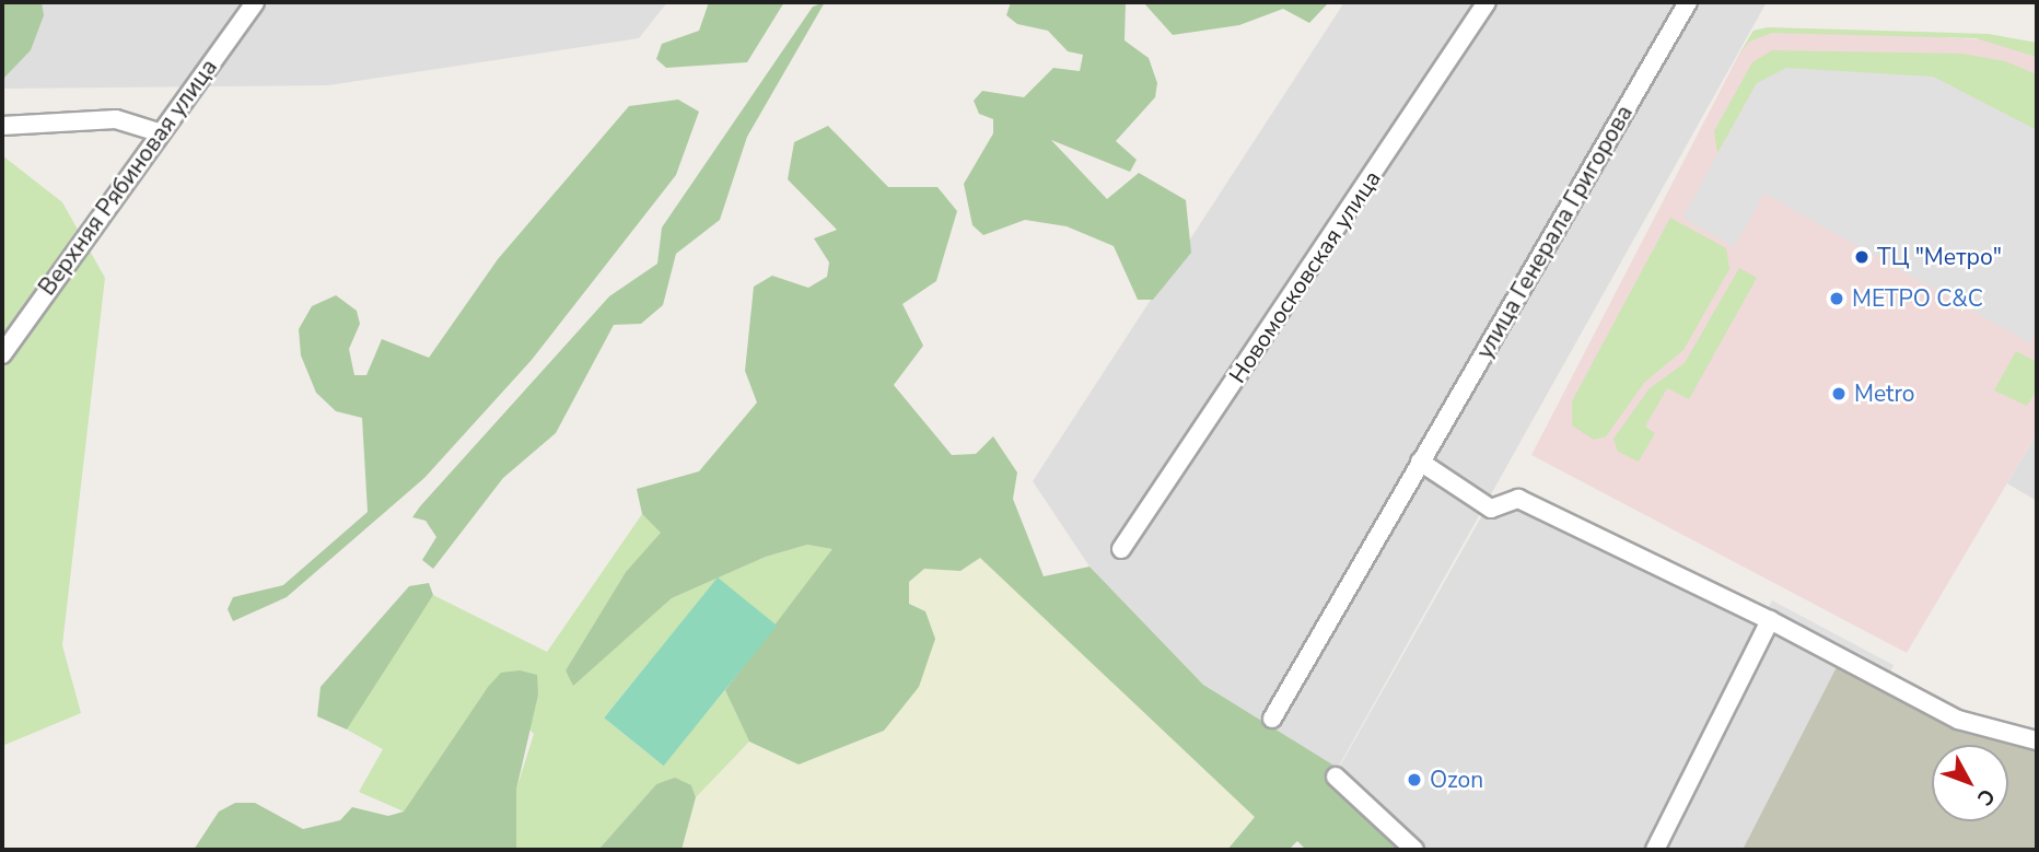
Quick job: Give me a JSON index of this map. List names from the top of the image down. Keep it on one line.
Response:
{"streets":{"street":["Верхняя Рябиновая улица","улица Генерала Григорова","Новомосковская улица"]},"places":["ТЦ \"Метро\"","МЕТРО С&С","Metro","Ozon"],"north":"bottom right"}
